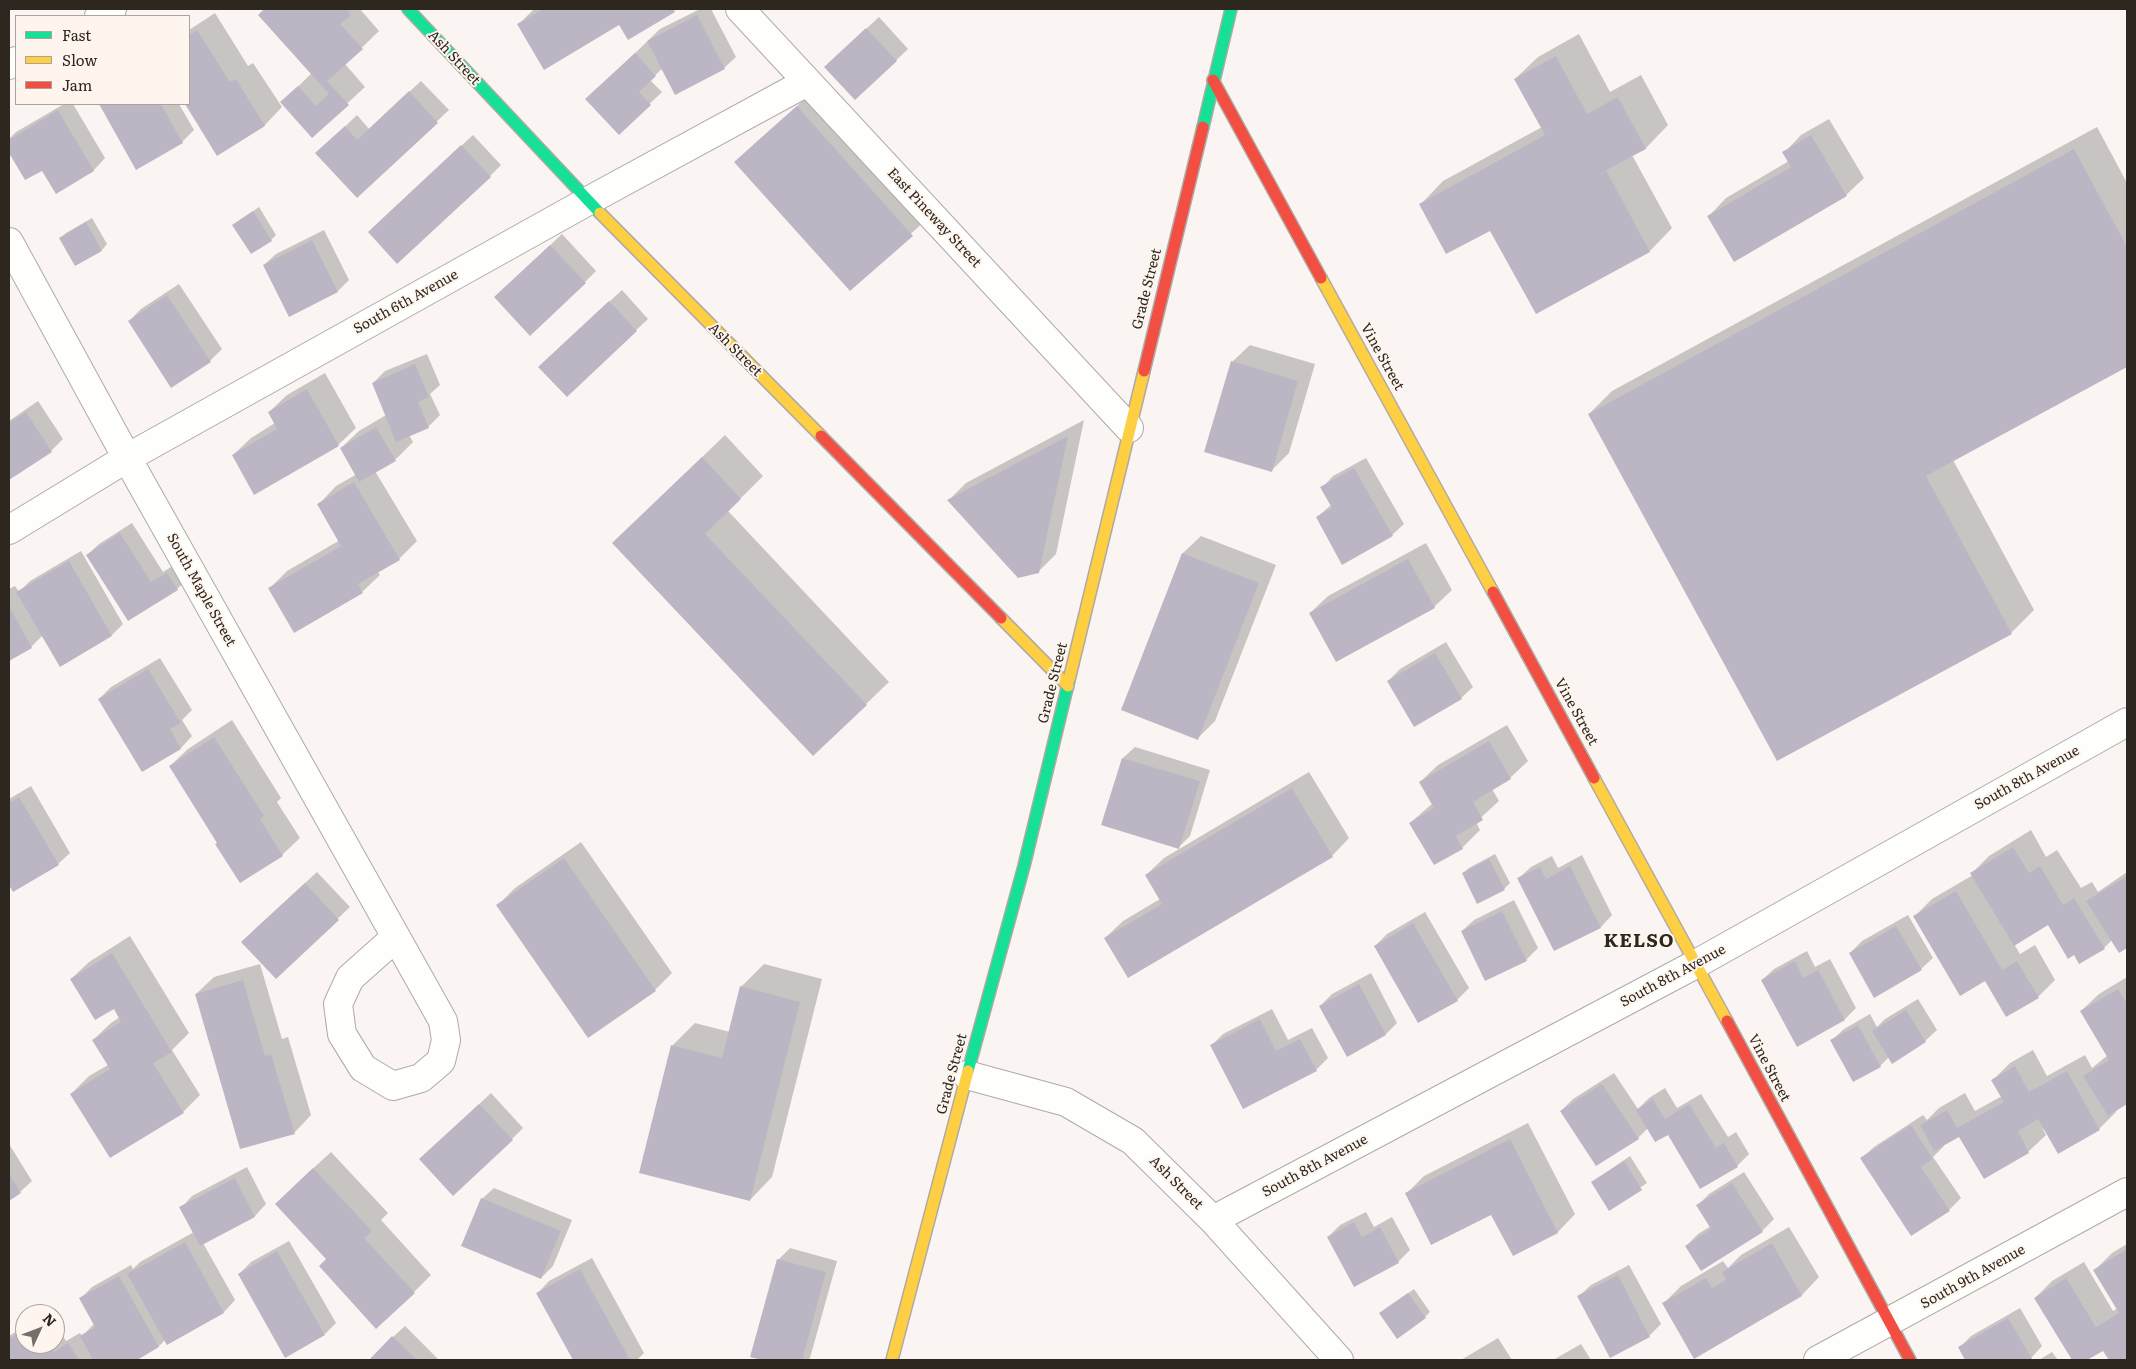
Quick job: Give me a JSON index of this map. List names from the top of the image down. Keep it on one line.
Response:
{"streets":{"street":["Ash Street","East Pineway Street","Grade Street","South 6th Avenue","Vine Street","South Maple Street","South 8th Avenue","South 9th Avenue"]},"crossings":[["Ash Street","Grade Street"],["Ash Street","South 6th Avenue"],["Ash Street","South 8th Avenue"],["East Pineway Street","Grade Street"],["East Pineway Street","South 6th Avenue"],["Grade Street","Vine Street"],["South 6th Avenue","South Maple Street"],["Vine Street","South 8th Avenue"],["Vine Street","South 9th Avenue"]],"districts":["KELSO"],"legend":["Fast","Slow","Jam"],"north":"top right"}
